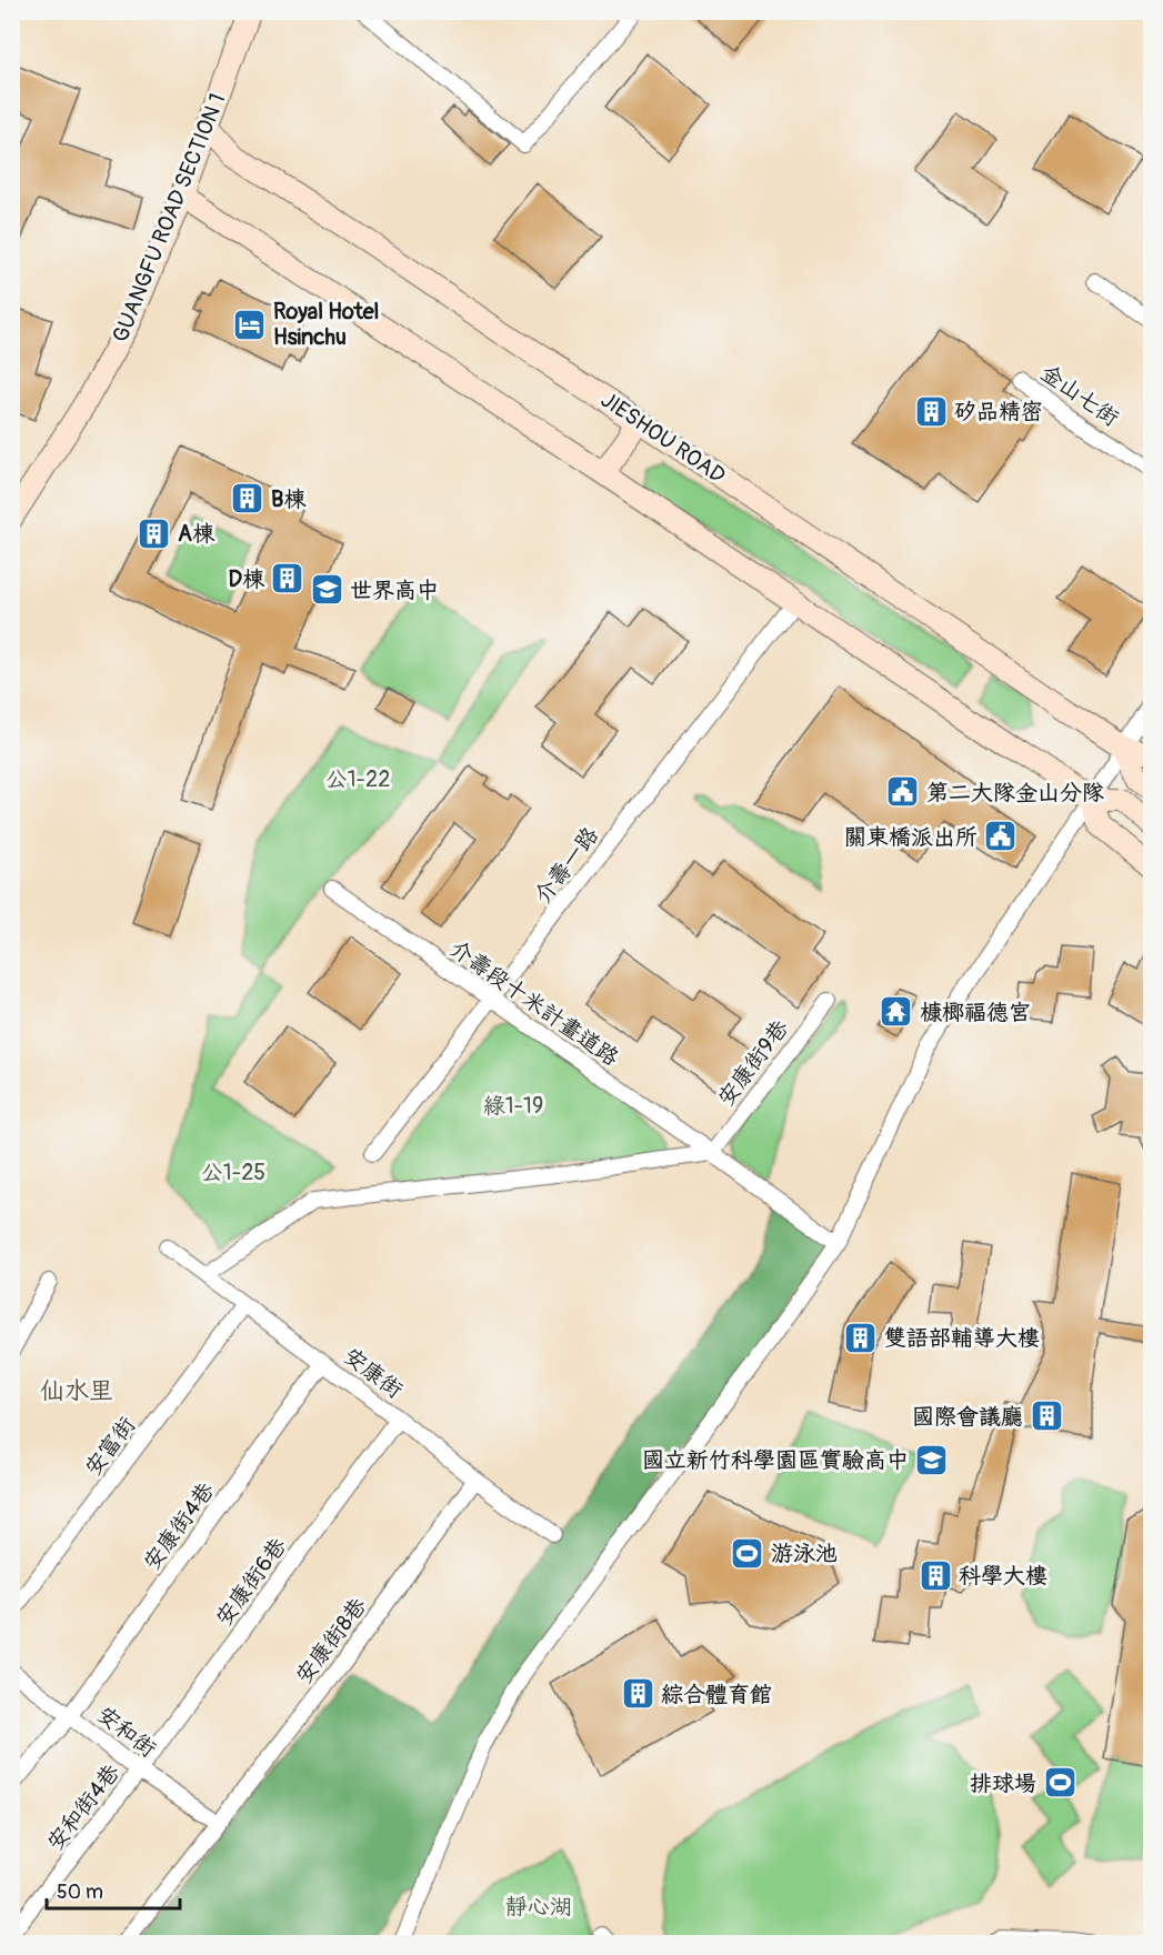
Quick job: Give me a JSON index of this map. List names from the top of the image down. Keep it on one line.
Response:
{"streets":{"street":["GUANGFU ROAD SECTION 1","金山七街","JIESHOU ROAD","介壽一路","介壽段十米計畫道路","安康街9巷","安康街","安富街","安康街4巷","安康街6巷","安康街8巷","安和街","安和街4巷"]},"crossings":[["GUANGFU ROAD SECTION 1","JIESHOU ROAD"],["介壽一路","介壽段十米計畫道路"],["介壽段十米計畫道路","安康街9巷"],["安康街","安富街"],["安康街","安康街4巷"],["安康街","安康街6巷"],["安康街","安康街8巷"],["安康街4巷","安和街"],["安康街6巷","安和街"],["安康街6巷","安和街4巷"],["安康街8巷","安和街"],["安和街","安和街4巷"]],"districts":["仙水里"],"parks":["公1-22","綠1-19","公1-25","靜心湖"],"places":{"hotel":["Royal Hotel Hsinchu"],"building":["矽品精密","B棟","A棟","D棟","雙語部輔導大樓","國際會議廳","科學大樓","綜合體育館"],"school or university":["世界高中","國立新竹科學園區實驗高中"],"public building":["第二大隊金山分隊","關東橋派出所"],"temple":["槺榔福德宮"],"sports":["游泳池","排球場"]},"scale_bar":"50 m"}
